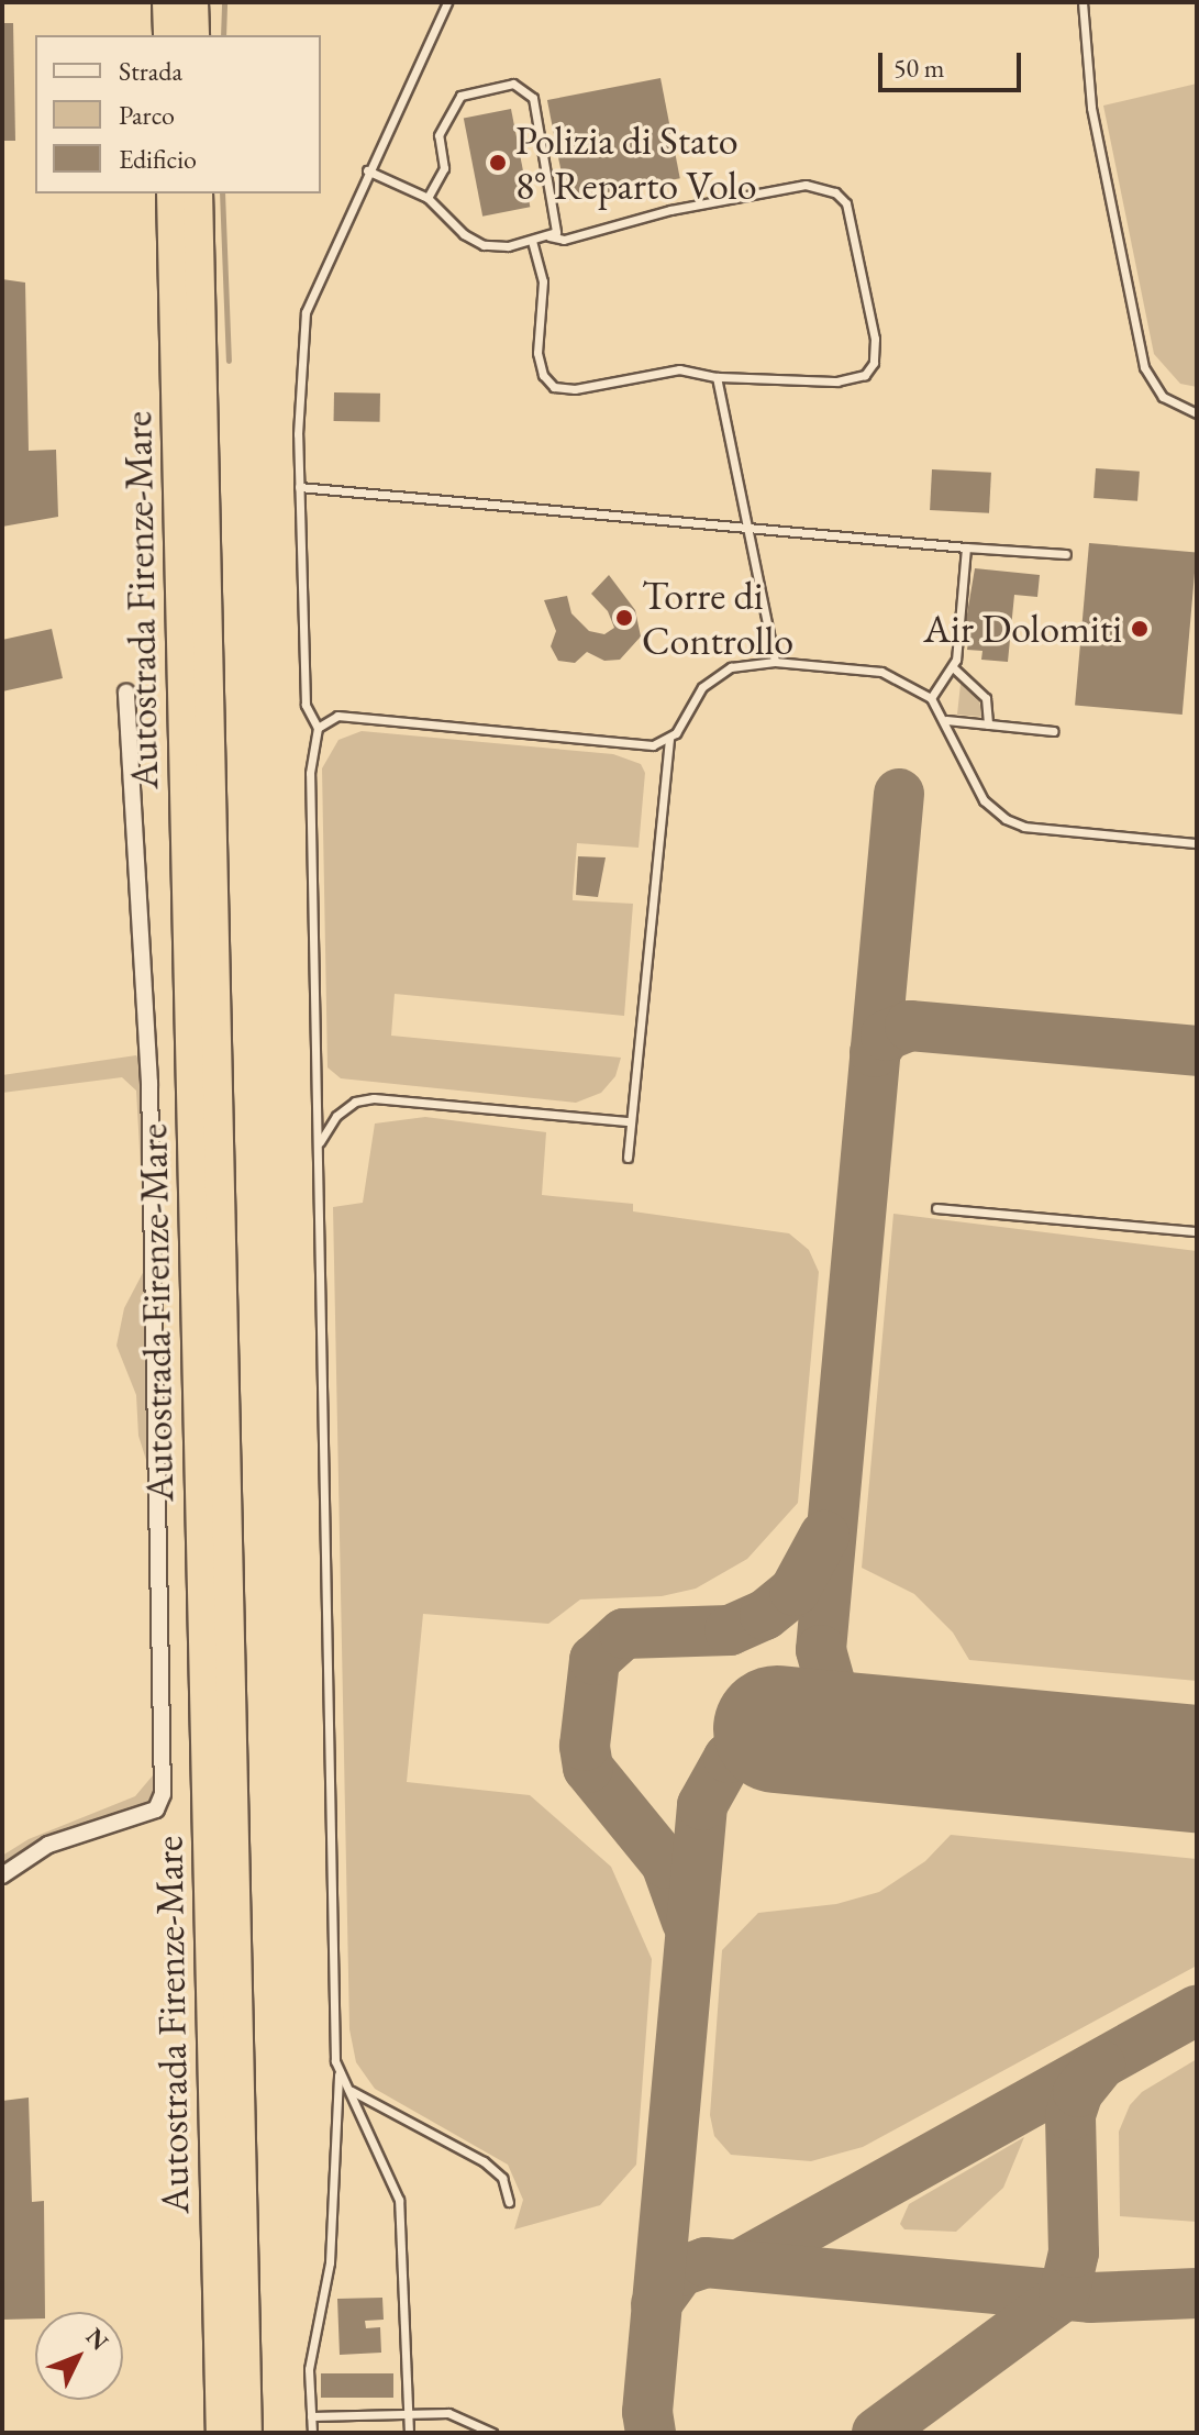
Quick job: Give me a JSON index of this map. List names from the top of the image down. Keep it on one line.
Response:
{"streets":{"highway":["Autostrada Firenze-Mare"]},"places":["Polizia di Stato 8° Reparto Volo","Torre di Controllo","Air Dolomiti"],"legend":["Strada","Parco","Edificio"],"scale_bar":"50 m","north":"top right"}
